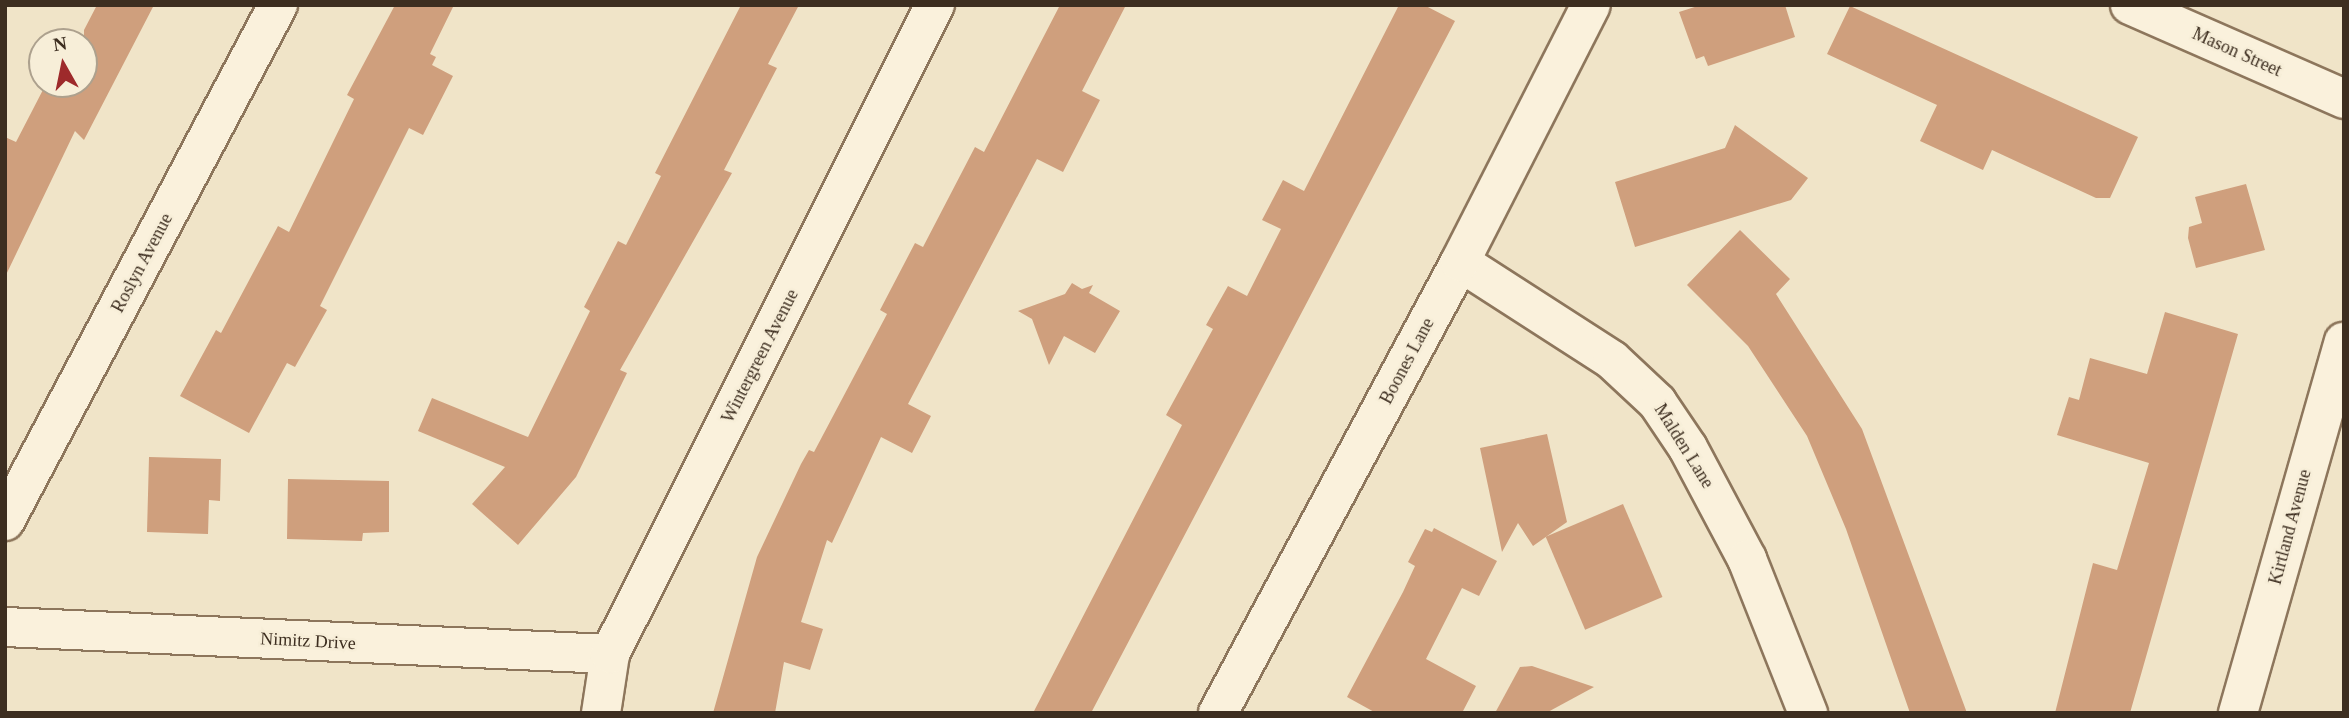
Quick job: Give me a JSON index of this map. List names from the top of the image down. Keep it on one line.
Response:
{"streets":{"street":["Mason Street","Roslyn Avenue","Wintergreen Avenue","Boones Lane","Malden Lane","Kirtland Avenue","Nimitz Drive"]},"crossings":[["Wintergreen Avenue","Nimitz Drive"],["Boones Lane","Malden Lane"]],"north":"top"}
